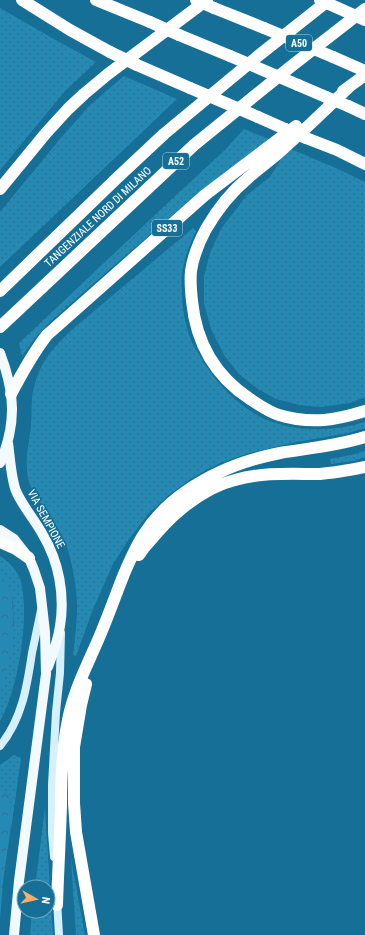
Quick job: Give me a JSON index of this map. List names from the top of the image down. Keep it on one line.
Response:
{"streets":{"highway":["A50","A52","TANGENZIALE NORD DI MILANO","SS33"],"main road":["VIA SEMPIONE"]},"crossings":[["A50","SS33"],["SS33","VIA SEMPIONE"]],"north":"right"}
